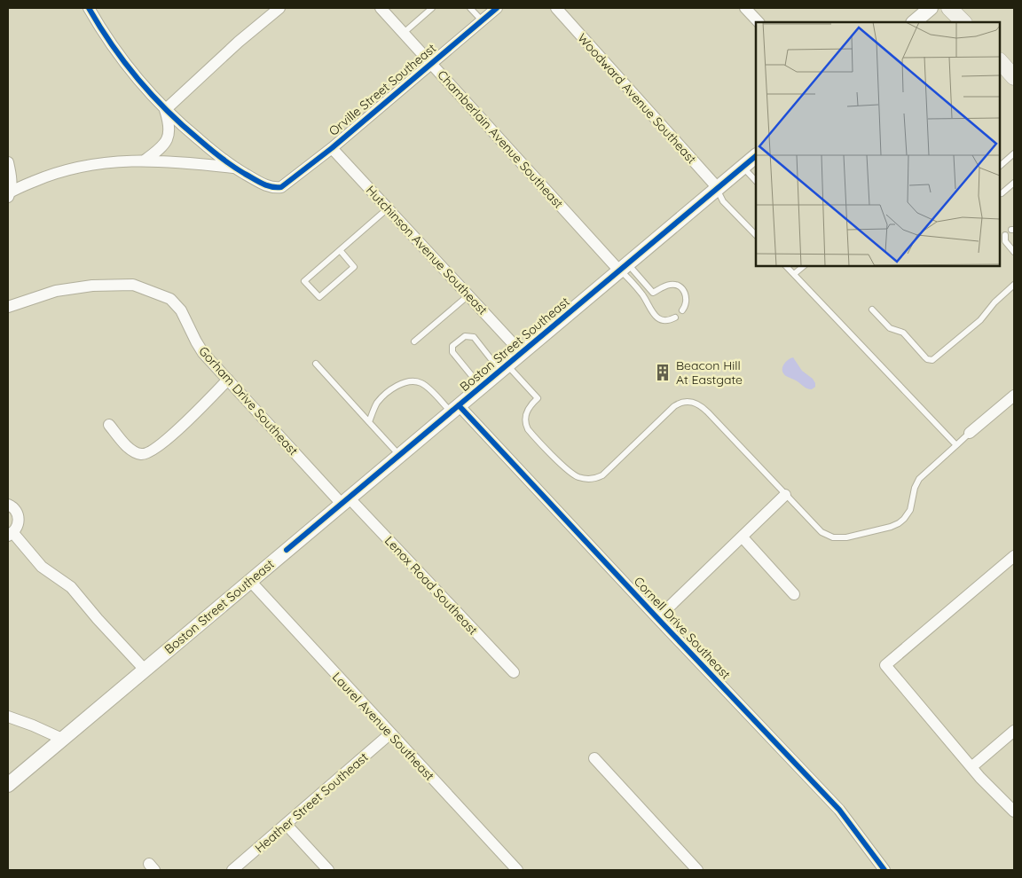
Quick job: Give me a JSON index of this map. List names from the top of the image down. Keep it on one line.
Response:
{"streets":{"street":["Orville Street Southeast","Woodward Avenue Southeast","Chamberlain Avenue Southeast","Hutchinson Avenue Southeast","Boston Street Southeast","Gorham Drive Southeast","Lenox Road Southeast","Cornell Drive Southeast","Laurel Avenue Southeast","Heather Street Southeast"]},"crossings":[["Orville Street Southeast","Chamberlain Avenue Southeast"],["Orville Street Southeast","Hutchinson Avenue Southeast"],["Woodward Avenue Southeast","Boston Street Southeast"],["Chamberlain Avenue Southeast","Boston Street Southeast"],["Hutchinson Avenue Southeast","Boston Street Southeast"],["Boston Street Southeast","Gorham Drive Southeast"],["Boston Street Southeast","Lenox Road Southeast"],["Boston Street Southeast","Cornell Drive Southeast"],["Boston Street Southeast","Laurel Avenue Southeast"],["Gorham Drive Southeast","Lenox Road Southeast"],["Laurel Avenue Southeast","Heather Street Southeast"]],"places":{"building":["Beacon Hill At Eastgate"]}}
